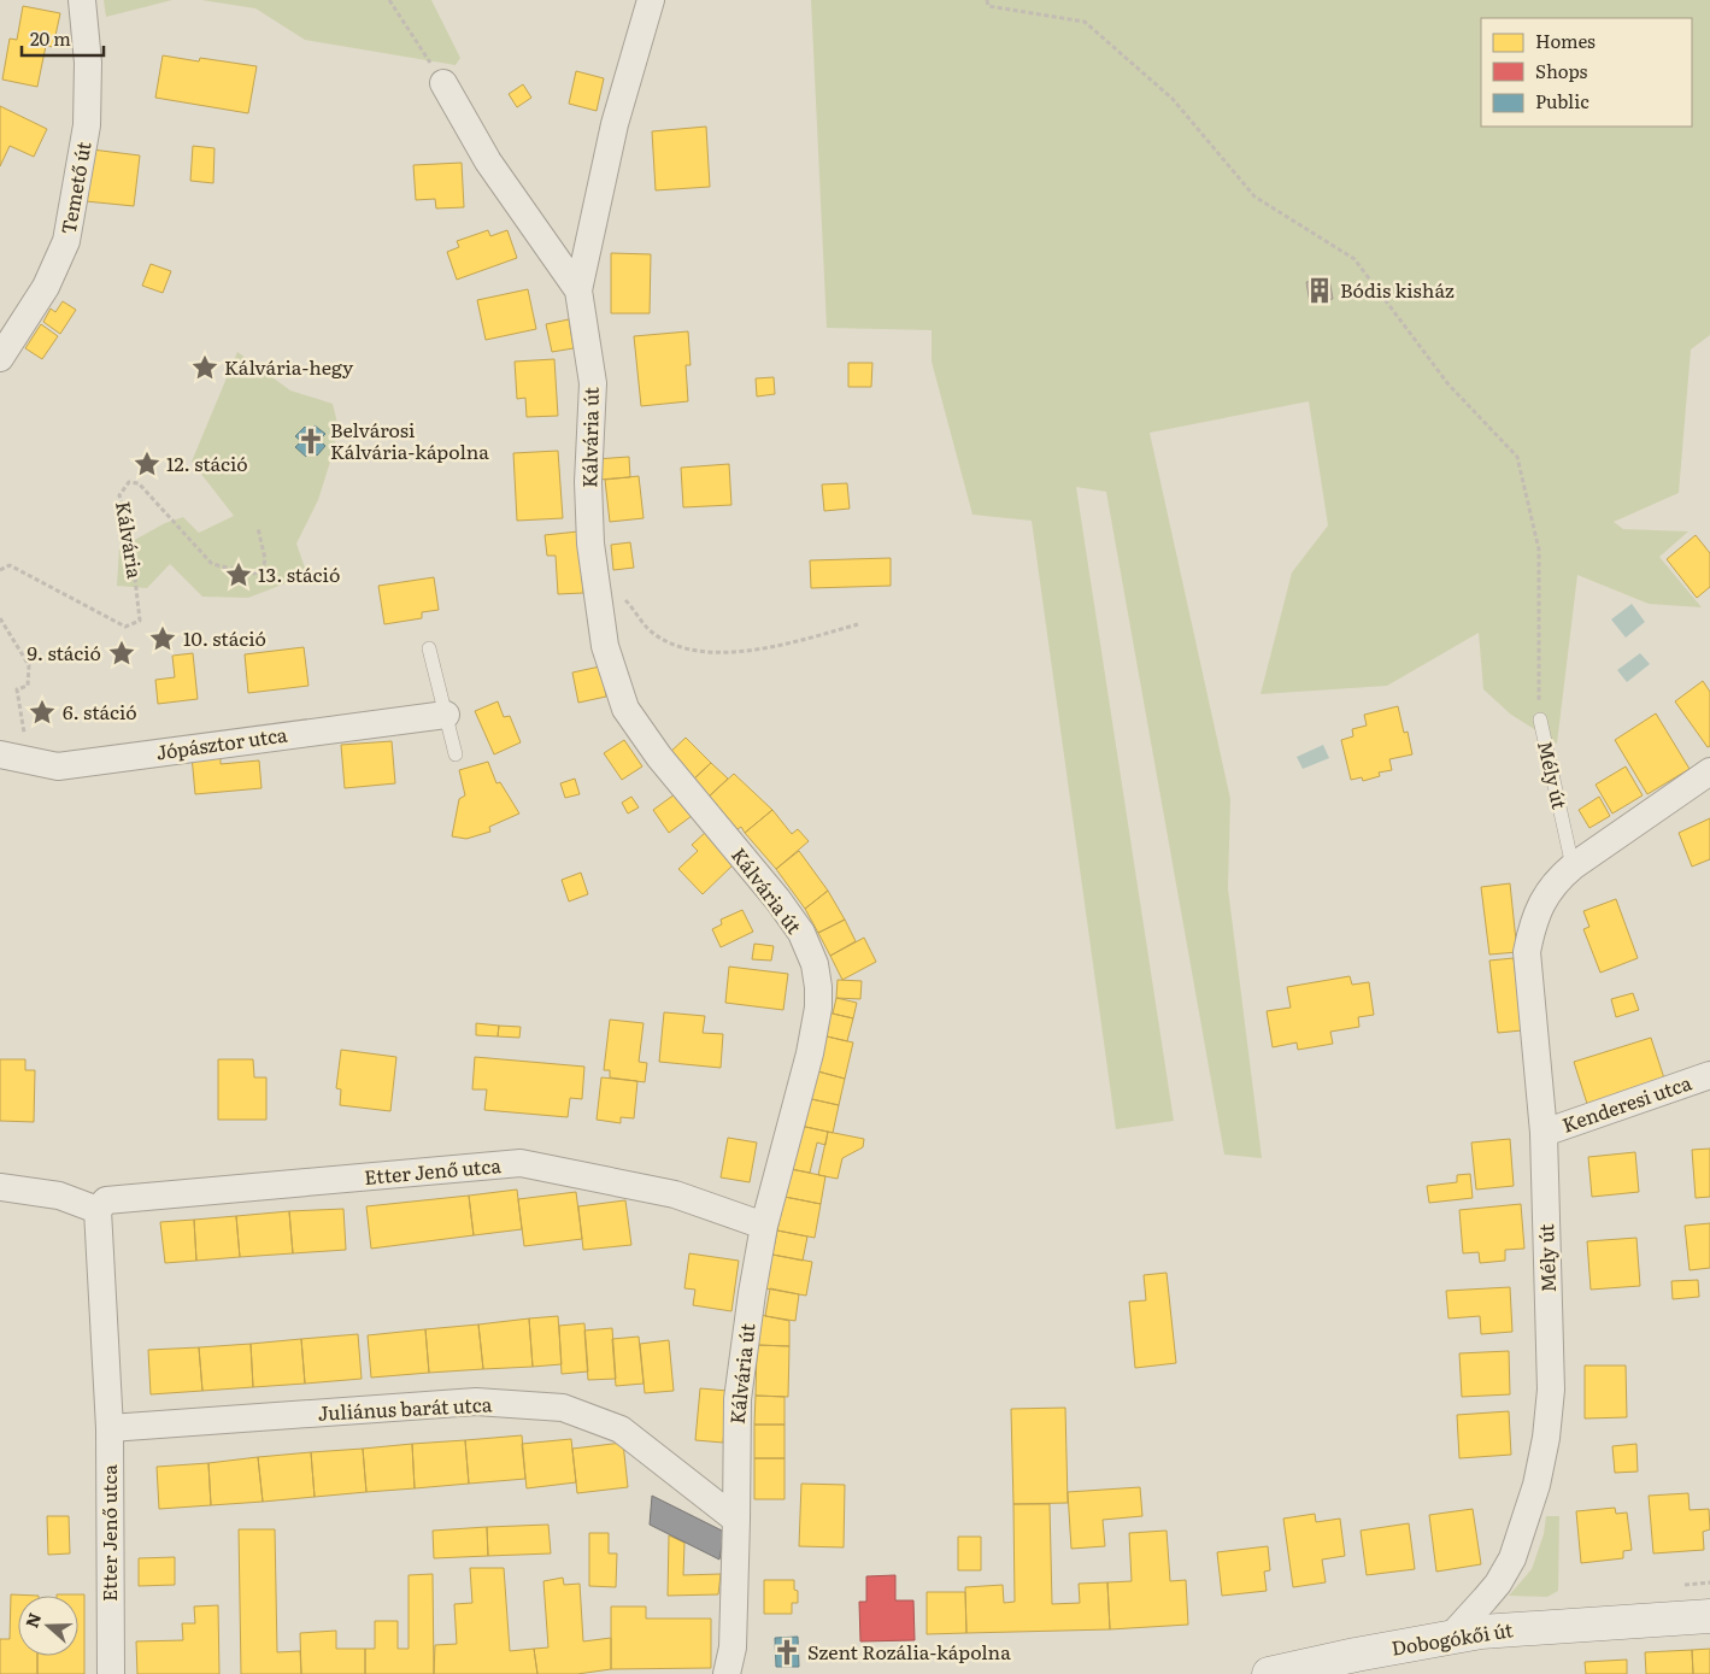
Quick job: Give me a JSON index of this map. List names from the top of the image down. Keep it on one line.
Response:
{"streets":{"main road":["Dobogókői út"],"street":["Temető út","Kálvária út","Jópásztor utca","Mély út","Kenderesi utca","Etter Jenő utca","Juliánus barát utca"],"path":["Kálvária"]},"crossings":[["Kálvária út","Etter Jenő utca"],["Kálvária út","Juliánus barát utca"],["Mély út","Kenderesi utca"],["Mély út","Dobogókői út"],["Etter Jenő utca","Juliánus barát utca"]],"places":{"building":["Bódis kisház"],"place":["Kálvária-hegy","12. stáció","13. stáció","10. stáció","9. stáció","6. stáció"],"church":["Belvárosi Kálvária-kápolna","Szent Rozália-kápolna"]},"legend":["Homes","Shops","Public"],"scale_bar":"20 m","north":"left"}
